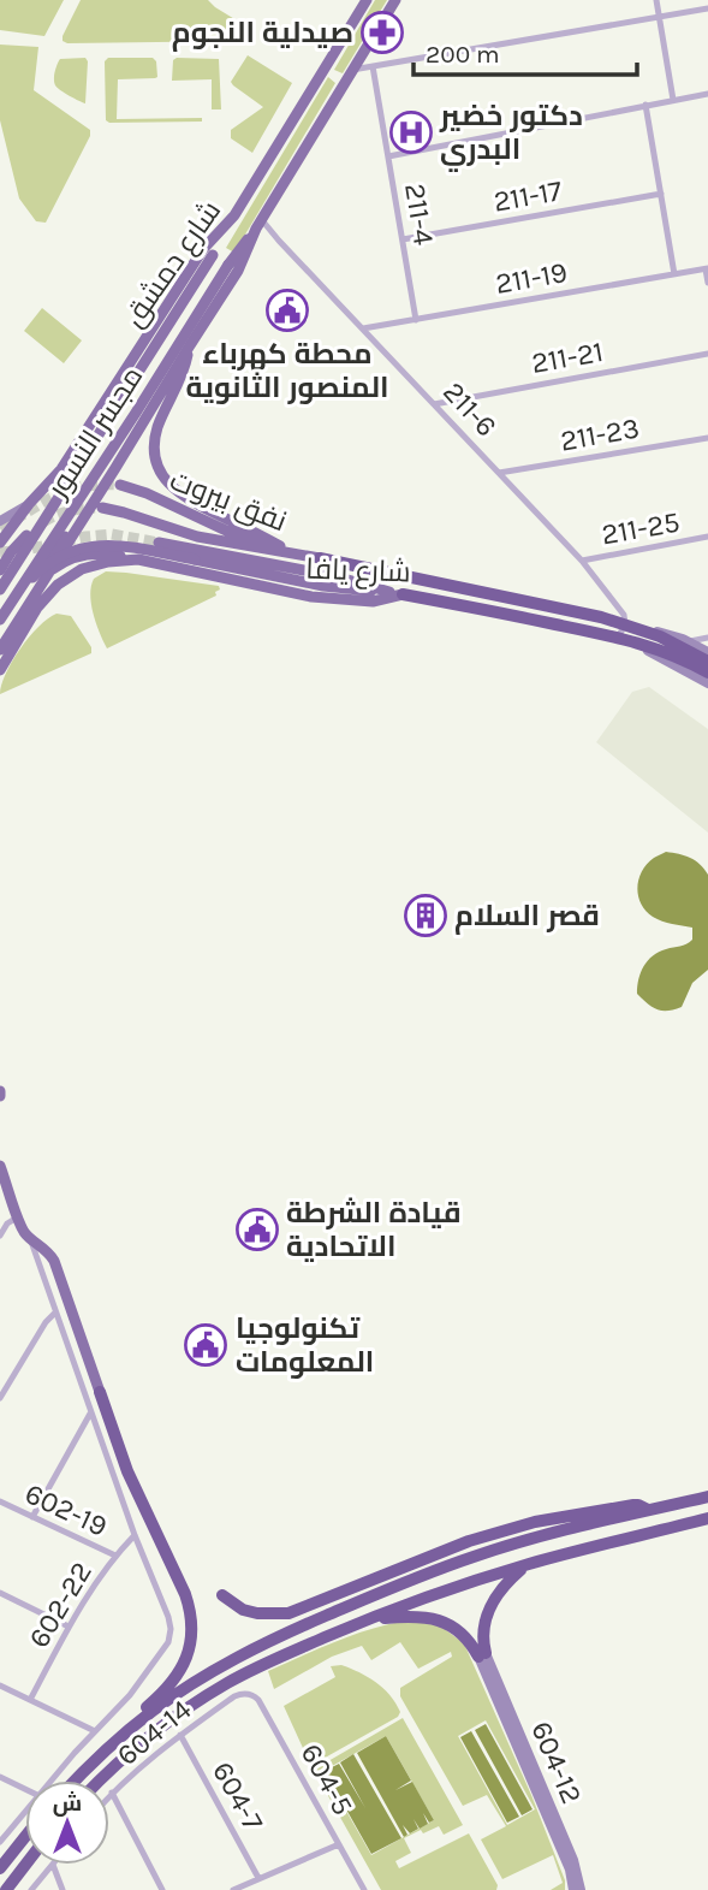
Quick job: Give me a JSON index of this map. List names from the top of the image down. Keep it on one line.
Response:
{"streets":{"highway":["شارع يافا"],"main road":["شارع دمشق","مجسر النسور","نفق بيروت","604-12"],"street":["211-17","211-4","211-19","211-21","211-6","211-23","211-25","602-19","602-22","604-14","604-5","604-7"]},"crossings":[["211-17","211-4"],["211-4","211-19"],["شارع دمشق","211-6"],["شارع دمشق","مجسر النسور"],["211-19","211-6"],["211-21","211-6"],["211-6","مجسر النسور"],["211-6","211-23"],["211-6","211-25"],["211-6","شارع يافا"],["نفق بيروت","شارع يافا"],["602-19","602-22"],["604-14","604-5"],["604-14","604-7"]],"places":{"pharmacy":["صيدلية النجوم"],"hospital":["دكتور خضير البدري"],"public building":["محطة كهرباء المنصور الثانوية","قيادة الشرطة الاتحادية","تكنولوجيا المعلومات"],"building":["قصر السلام"]},"scale_bar":"200 m","north":"top"}
